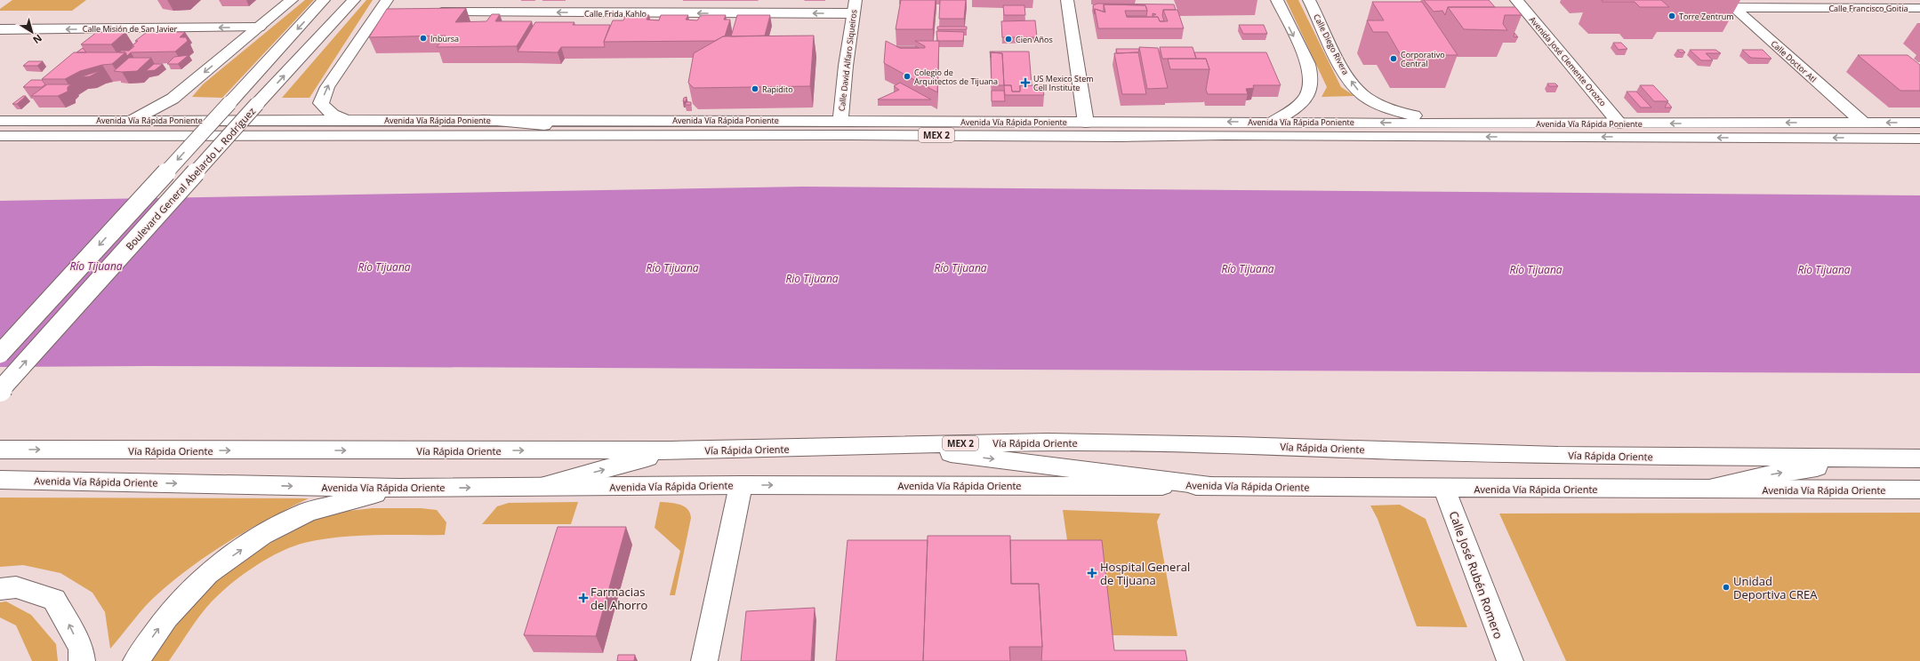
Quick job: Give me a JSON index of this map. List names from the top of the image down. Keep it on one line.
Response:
{"streets":{"main road":["Calle Francisco Goitia","Calle Frida Kahlo","Calle Misión de San Javier","Calle Diego Rivera","Calle David Alfaro Siqueiros","Avenida José Clemente Orozco","Calle Doctor Atl","Avenida Vía Rápida Poniente","MEX 2","Boulevard General Abelardo L. Rodríguez","Vía Rápida Oriente","Avenida Vía Rápida Oriente","Calle José Rubén Romero"]},"crossings":[["Calle Francisco Goitia","Calle Doctor Atl"],["Calle Frida Kahlo","Calle David Alfaro Siqueiros"],["Calle Diego Rivera","Avenida Vía Rápida Poniente"],["Calle David Alfaro Siqueiros","Avenida Vía Rápida Poniente"],["Avenida José Clemente Orozco","Avenida Vía Rápida Poniente"],["Calle Doctor Atl","Avenida Vía Rápida Poniente"],["Avenida Vía Rápida Oriente","Calle José Rubén Romero"]],"one_way":["Calle Misión de San Javier","Calle Diego Rivera","Vía Rápida Oriente"],"water":["Río Tijuana","Rio Tijuana"],"places":{"other":["Torre Zentrum","Inbursa","Cien Años","Corporativo Central","Colegio de Arquitectos de Tijuana","Rapidito","Unidad Deportiva CREA"],"health":["US Mexico Stem Cell Institute","Hospital General de Tijuana","Farmacias del Ahorro"]},"north":"bottom right"}
